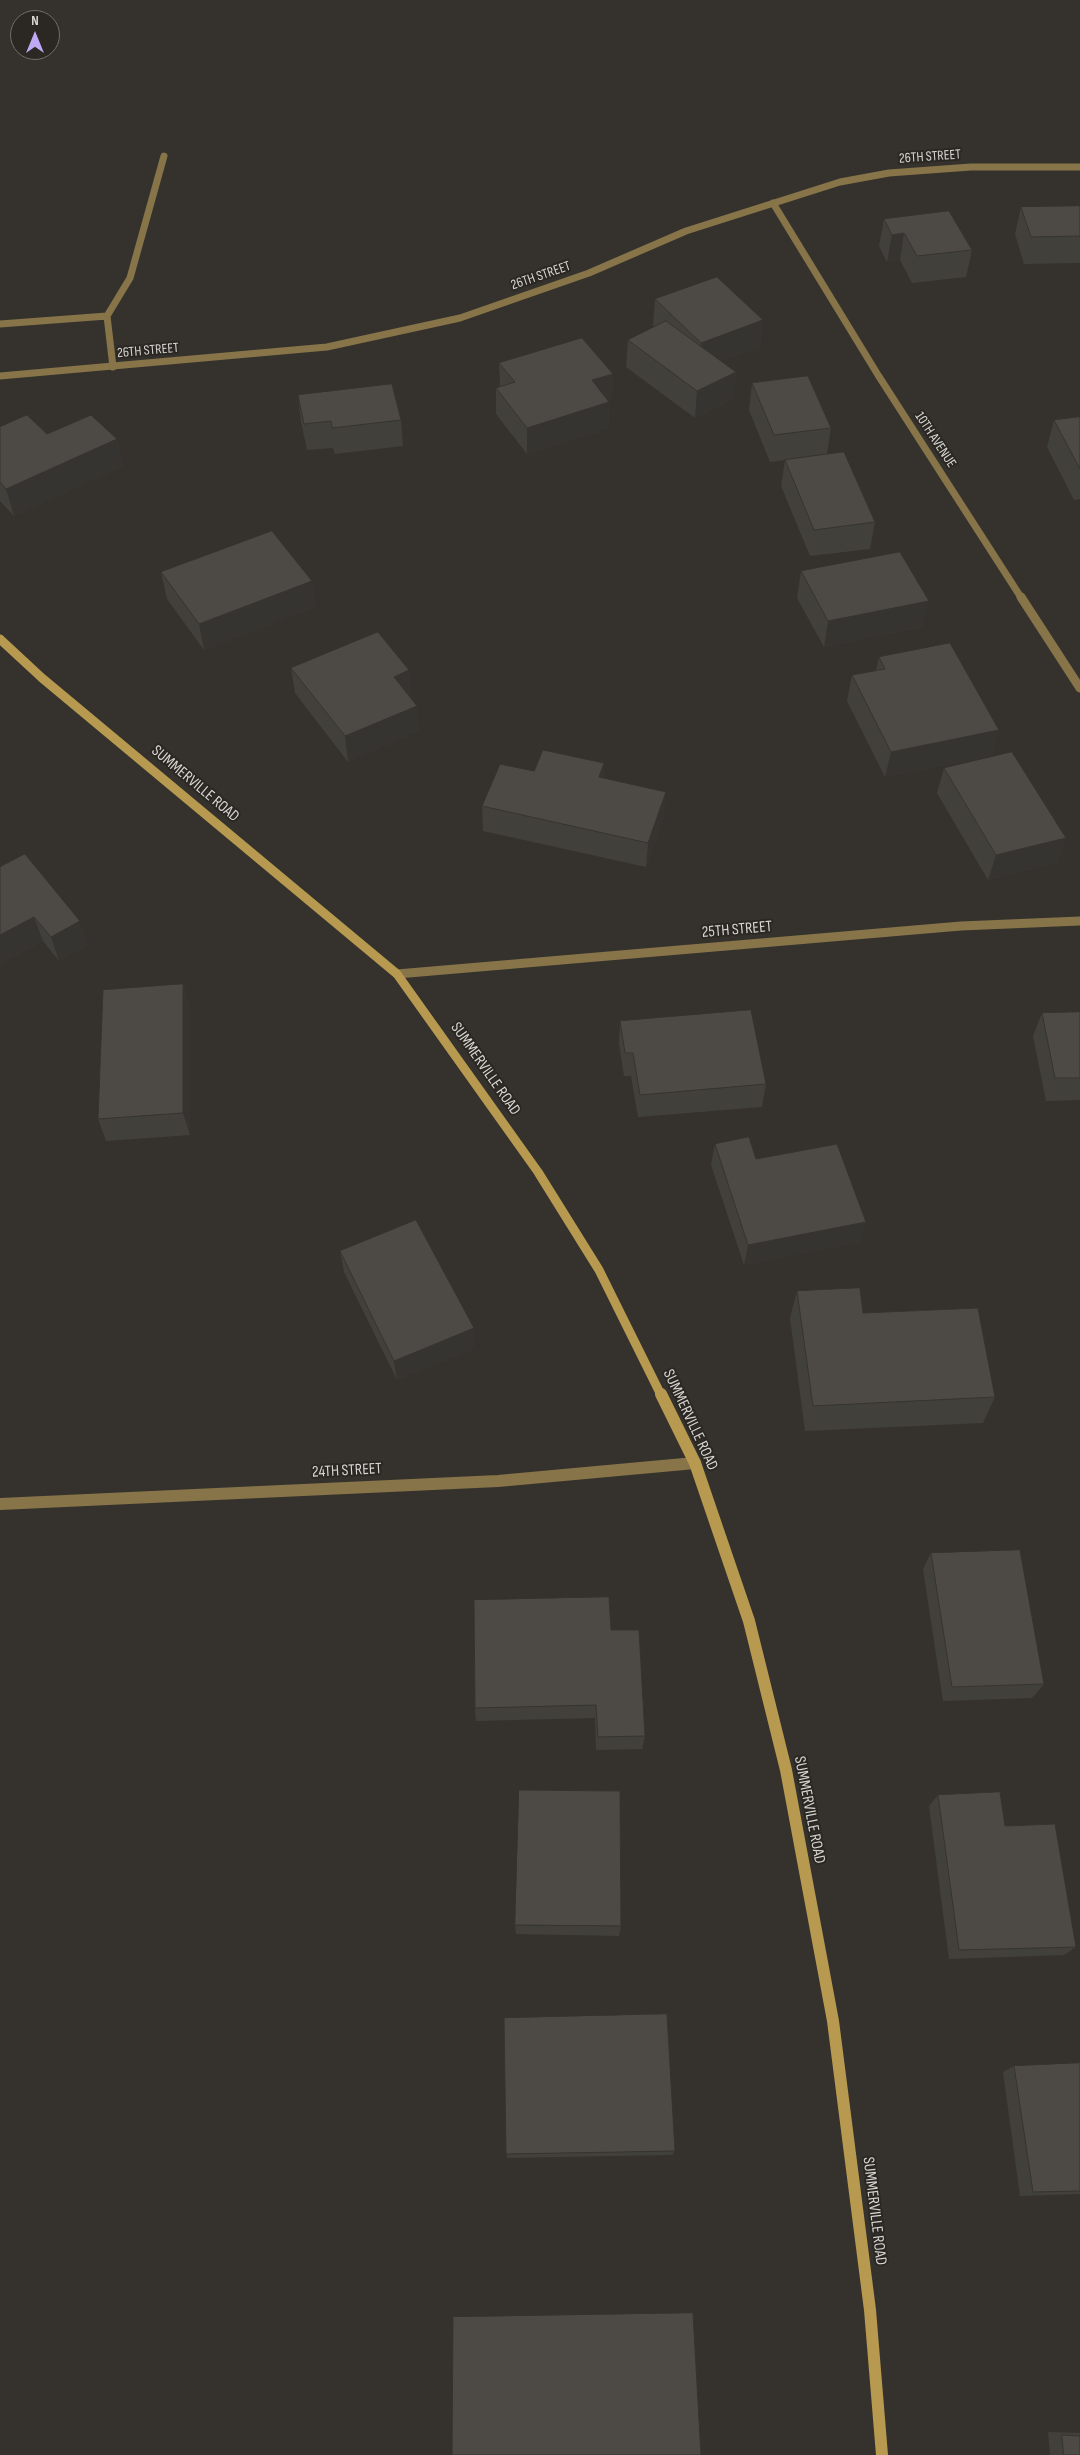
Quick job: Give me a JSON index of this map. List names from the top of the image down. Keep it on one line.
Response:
{"streets":{"main road":["SUMMERVILLE ROAD"],"street":["26TH STREET","10TH AVENUE","25TH STREET","24TH STREET"]},"crossings":[["26TH STREET","10TH AVENUE"],["SUMMERVILLE ROAD","25TH STREET"],["SUMMERVILLE ROAD","24TH STREET"]],"north":"top"}
